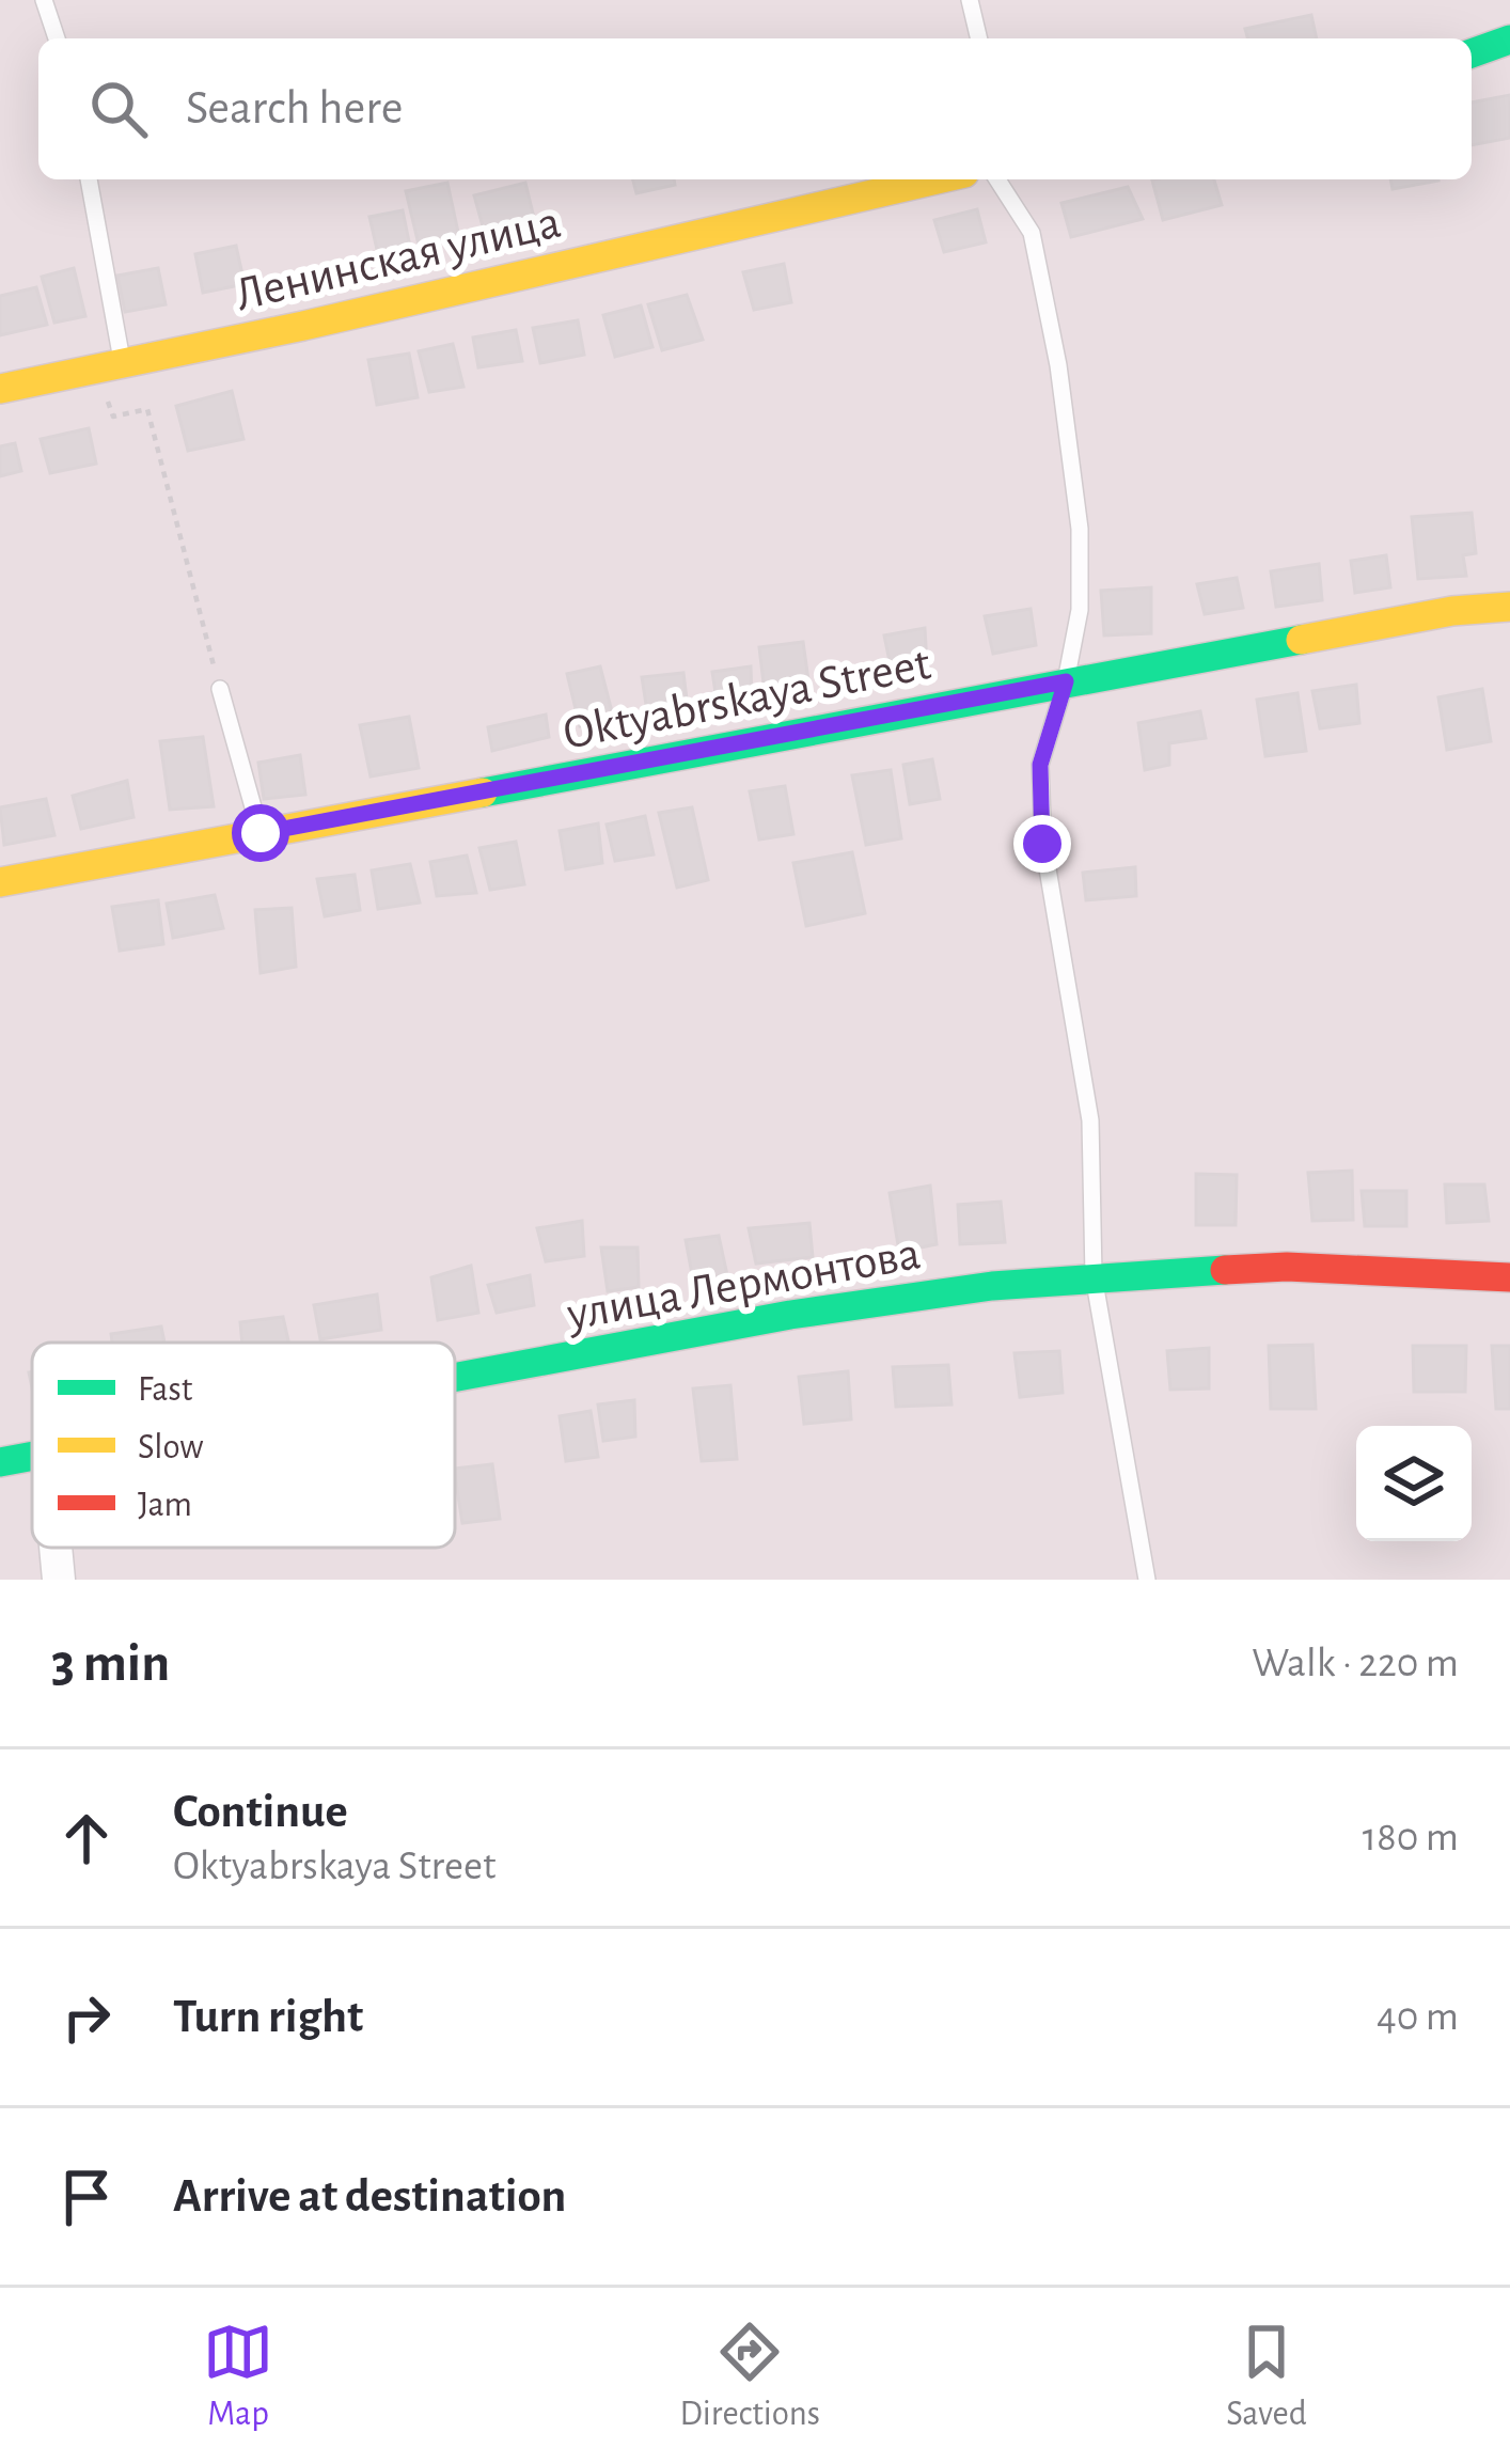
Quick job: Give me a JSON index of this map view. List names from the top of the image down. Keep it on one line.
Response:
{"streets":{"street":["Ленинская улица","Oktyabrskaya Street","улица Лермонтова"]},"legend":["Fast","Slow","Jam"],"page":{"search":"Search here","heading":["3 min","Walk · 220 m"],"list":[["Continue","Oktyabrskaya Street","180 m"],["Turn right","40 m"],"Arrive at destination"],"nav":["Map","Directions","Saved"]}}
